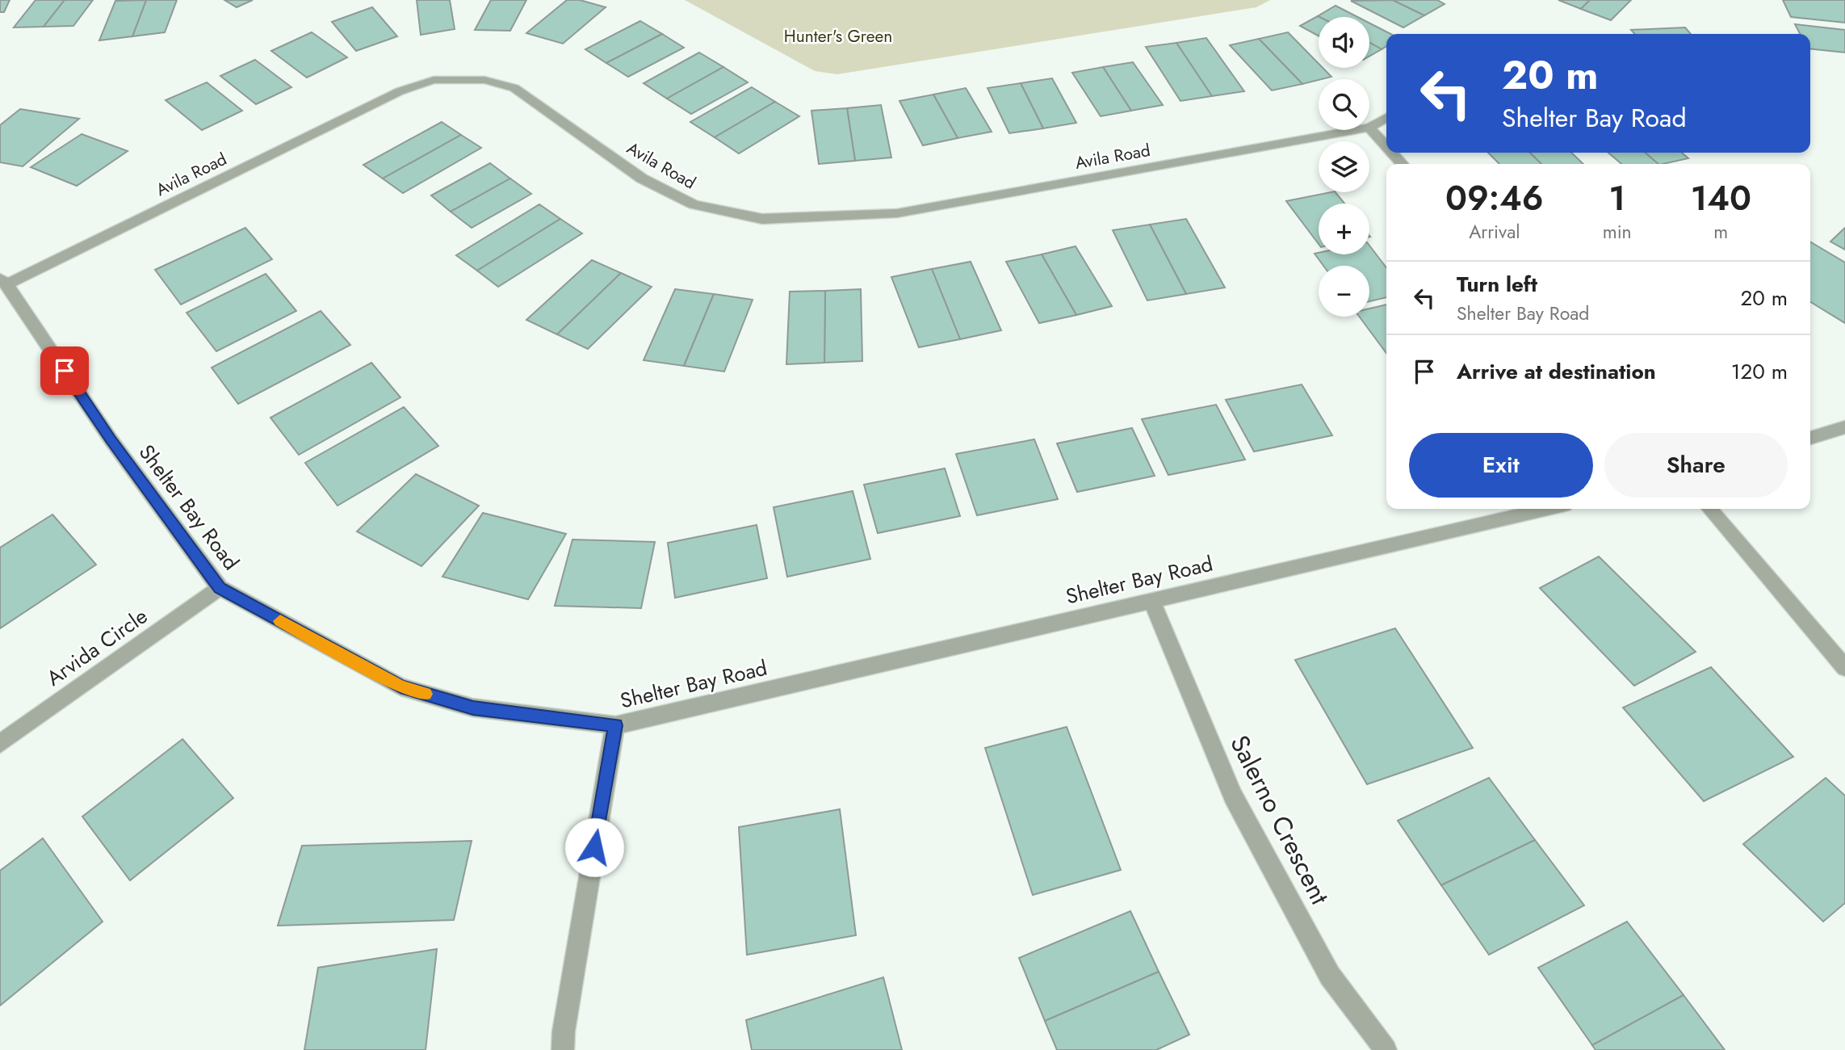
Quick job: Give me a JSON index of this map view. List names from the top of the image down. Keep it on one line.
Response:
{"streets":{"street":["Avila Road","Shelter Bay Road","Arvida Circle","Salerno Crescent"]},"crossings":[["Avila Road","Shelter Bay Road"],["Shelter Bay Road","Arvida Circle"],["Shelter Bay Road","Salerno Crescent"]],"parks":["Hunter's Green"],"page":{"map_buttons":["+","−"],"turn":["20 m","Shelter Bay Road"],"eta":["09:46","Arrival","1","min","140","m"],"list":[{"name":"Turn left","note":"Shelter Bay Road","value":"20 m"},{"name":"Arrive at destination","value":"120 m"}],"buttons":["Exit","Share"]}}
